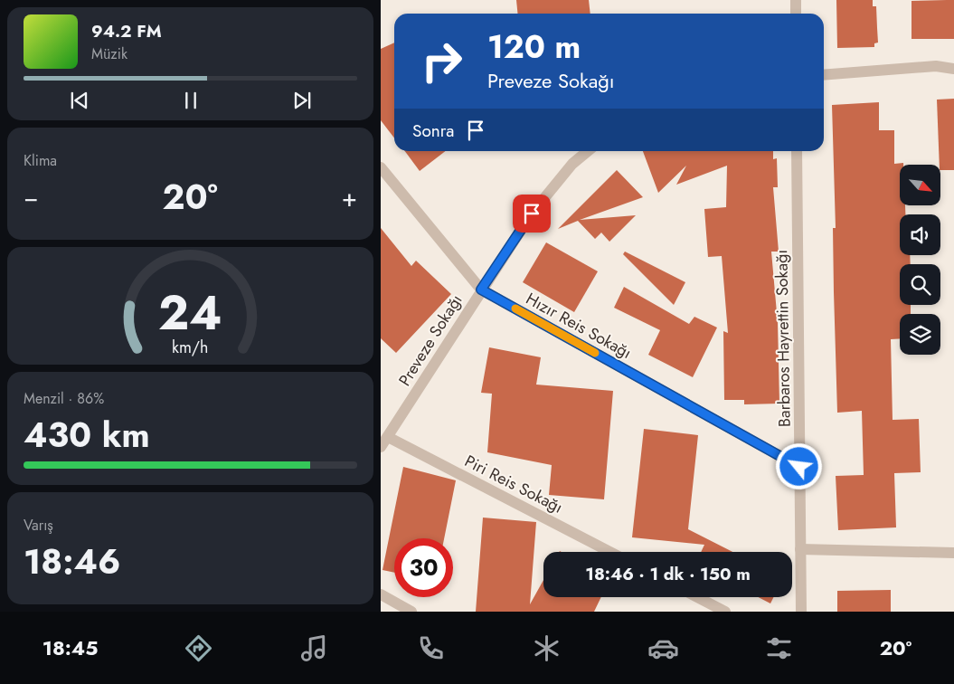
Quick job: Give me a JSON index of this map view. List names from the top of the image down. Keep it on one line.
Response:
{"streets":{"street":["Hızır Reis Sokağı","Barbaros Hayrettin Sokağı","Preveze Sokağı","Piri Reis Sokağı"]},"crossings":[["Hızır Reis Sokağı","Barbaros Hayrettin Sokağı"],["Hızır Reis Sokağı","Preveze Sokağı"],["Preveze Sokağı","Piri Reis Sokağı"]],"north":"bottom right","page":{"turn":["120 m","Preveze Sokağı"],"song":["94.2 FM","Müzik"],"then":"Sonra","tile":["Klima",["Menzil · 86%","430 km"],["Varış","18:46"]],"heat":["−","20°","+"],"limit":"30","trip":"18:46 · 1 dk · 150 m","tabs":["18:45","20°"],"gauge":["24","km/h"]}}
